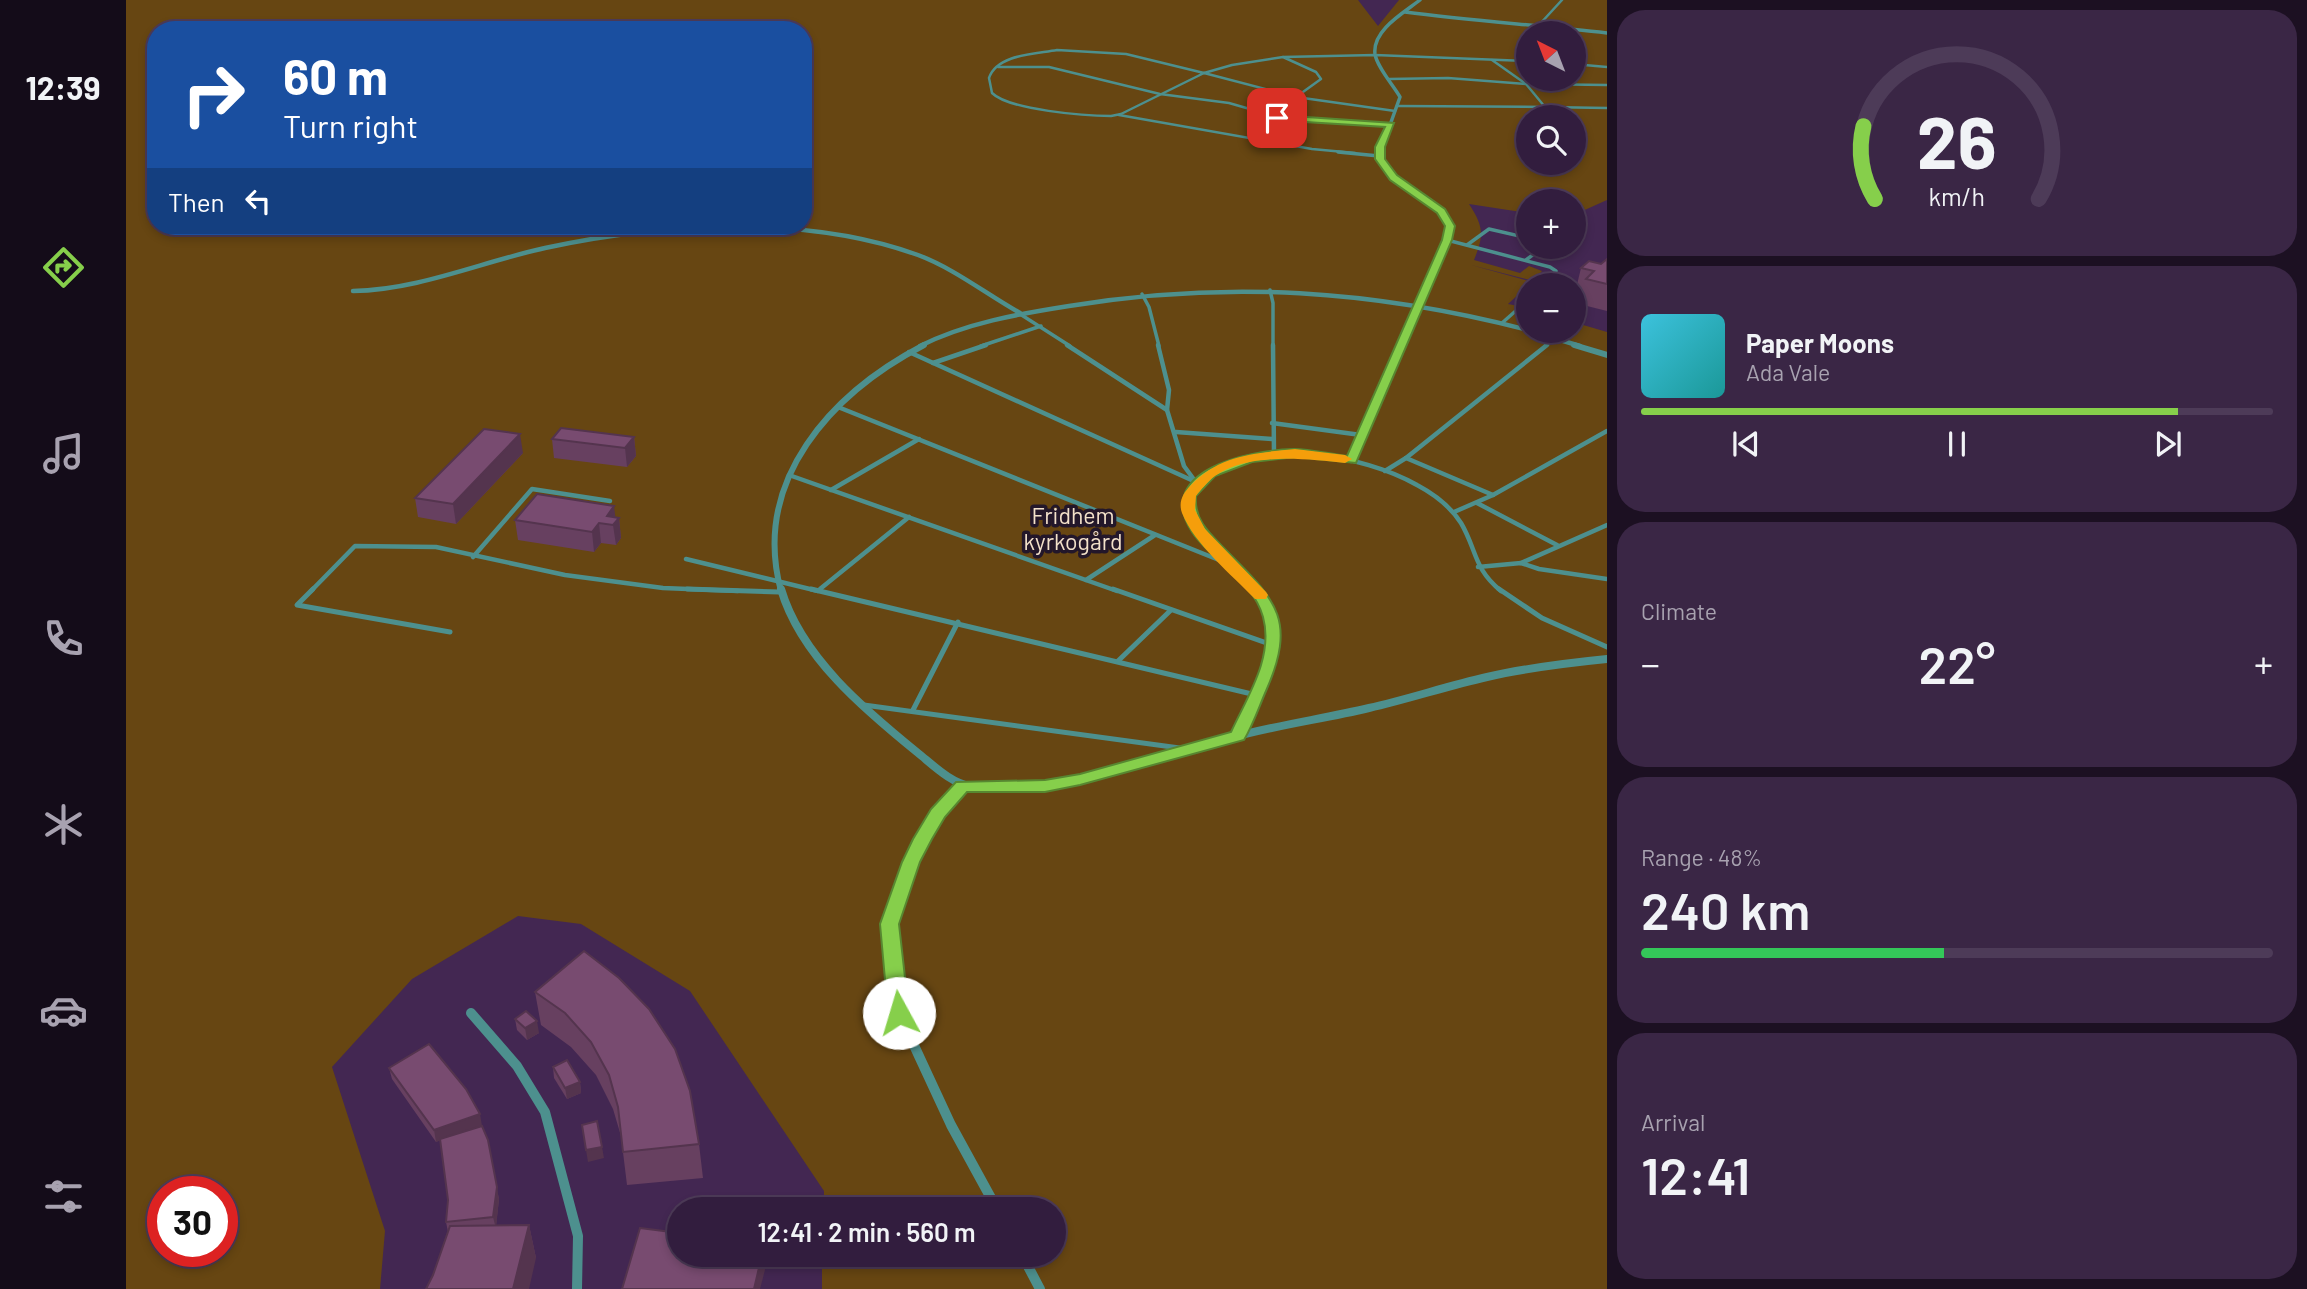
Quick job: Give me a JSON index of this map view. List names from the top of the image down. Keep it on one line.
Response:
{"parks":["Fridhem kyrkogård"],"north":"top left","page":{"tabs":"12:39","map_buttons":["+","−"],"turn":["60 m","Turn right"],"then":"Then","song":["Paper Moons","Ada Vale"],"tile":["Climate",["Range · 48%","240 km"],["Arrival","12:41"]],"heat":["−","22°","+"],"limit":"30","trip":"12:41 · 2 min · 560 m","gauge":["26","km/h"]}}
